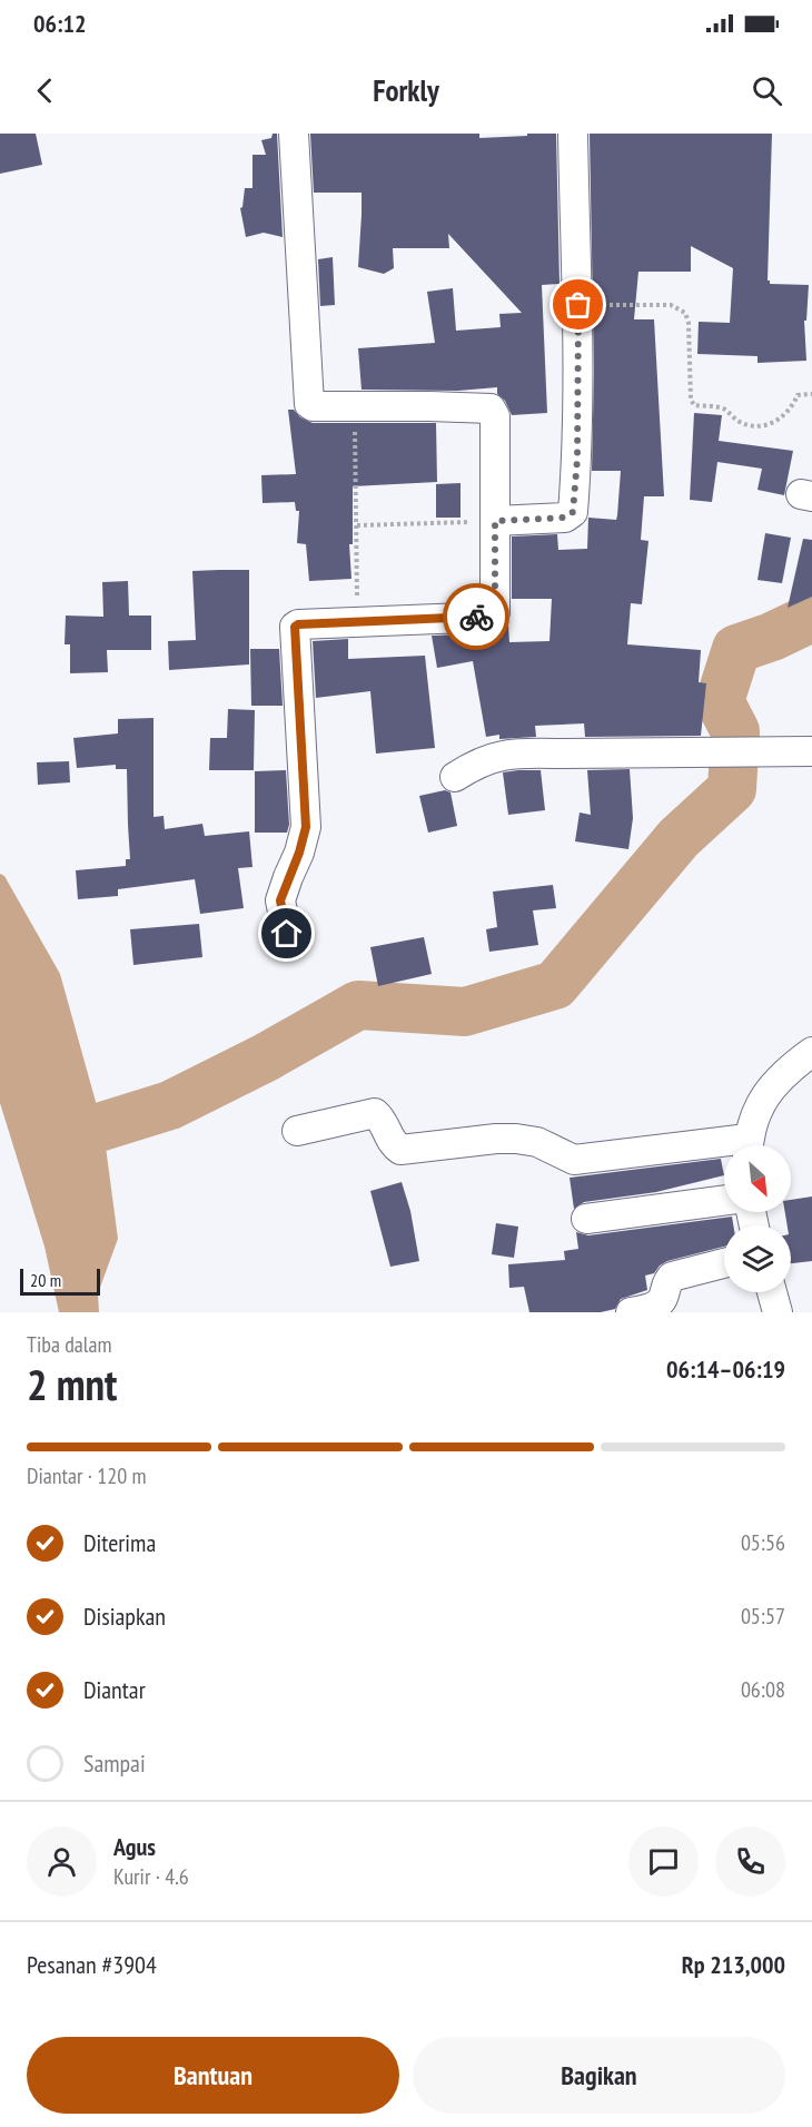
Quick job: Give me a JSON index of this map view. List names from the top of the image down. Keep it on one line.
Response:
{"scale_bar":"20 m","north":"bottom right","page":{"status":"06:12","header":"Forkly","scale":"20 m","heading":["2 mnt","Tiba dalam","06:14–06:19"],"panel":["Agus","Kurir · 4.6","Pesanan #3904","Rp 213,000"],"bar":"Diantar · 120 m","list":[["Diterima","05:56"],["Disiapkan","05:57"],["Diantar","06:08"],"Sampai"],"buttons":["Bantuan","Bagikan"]}}
